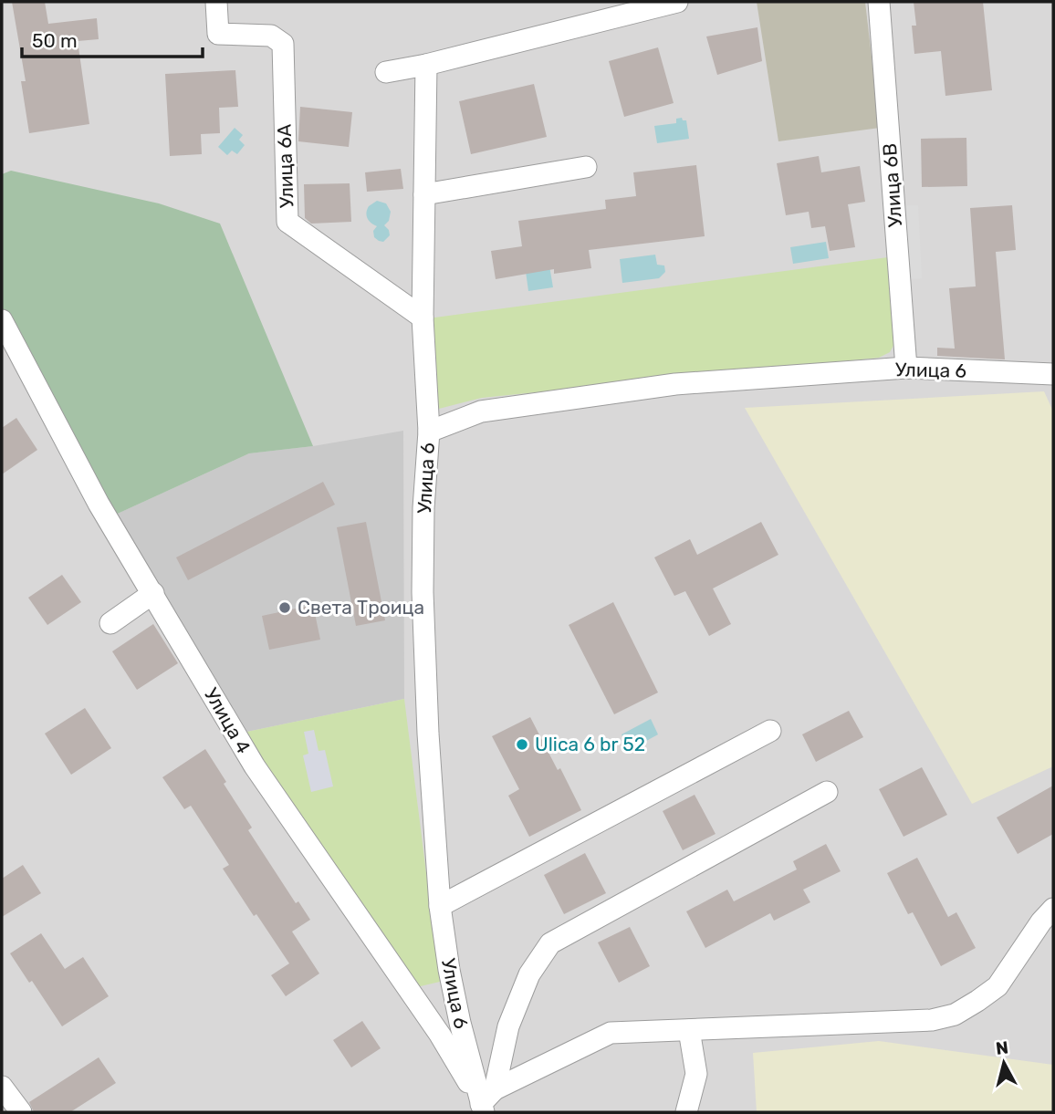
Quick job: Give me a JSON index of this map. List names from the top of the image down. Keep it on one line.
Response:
{"streets":{"street":["Улица 6A","Улица 6B","Улица 6","Улица 4"]},"crossings":[["Улица 6B","Улица 6"],["Улица 6","Улица 4"]],"places":["Света Троица","Ulica 6 br 52"],"scale_bar":"50 m","north":"top"}
